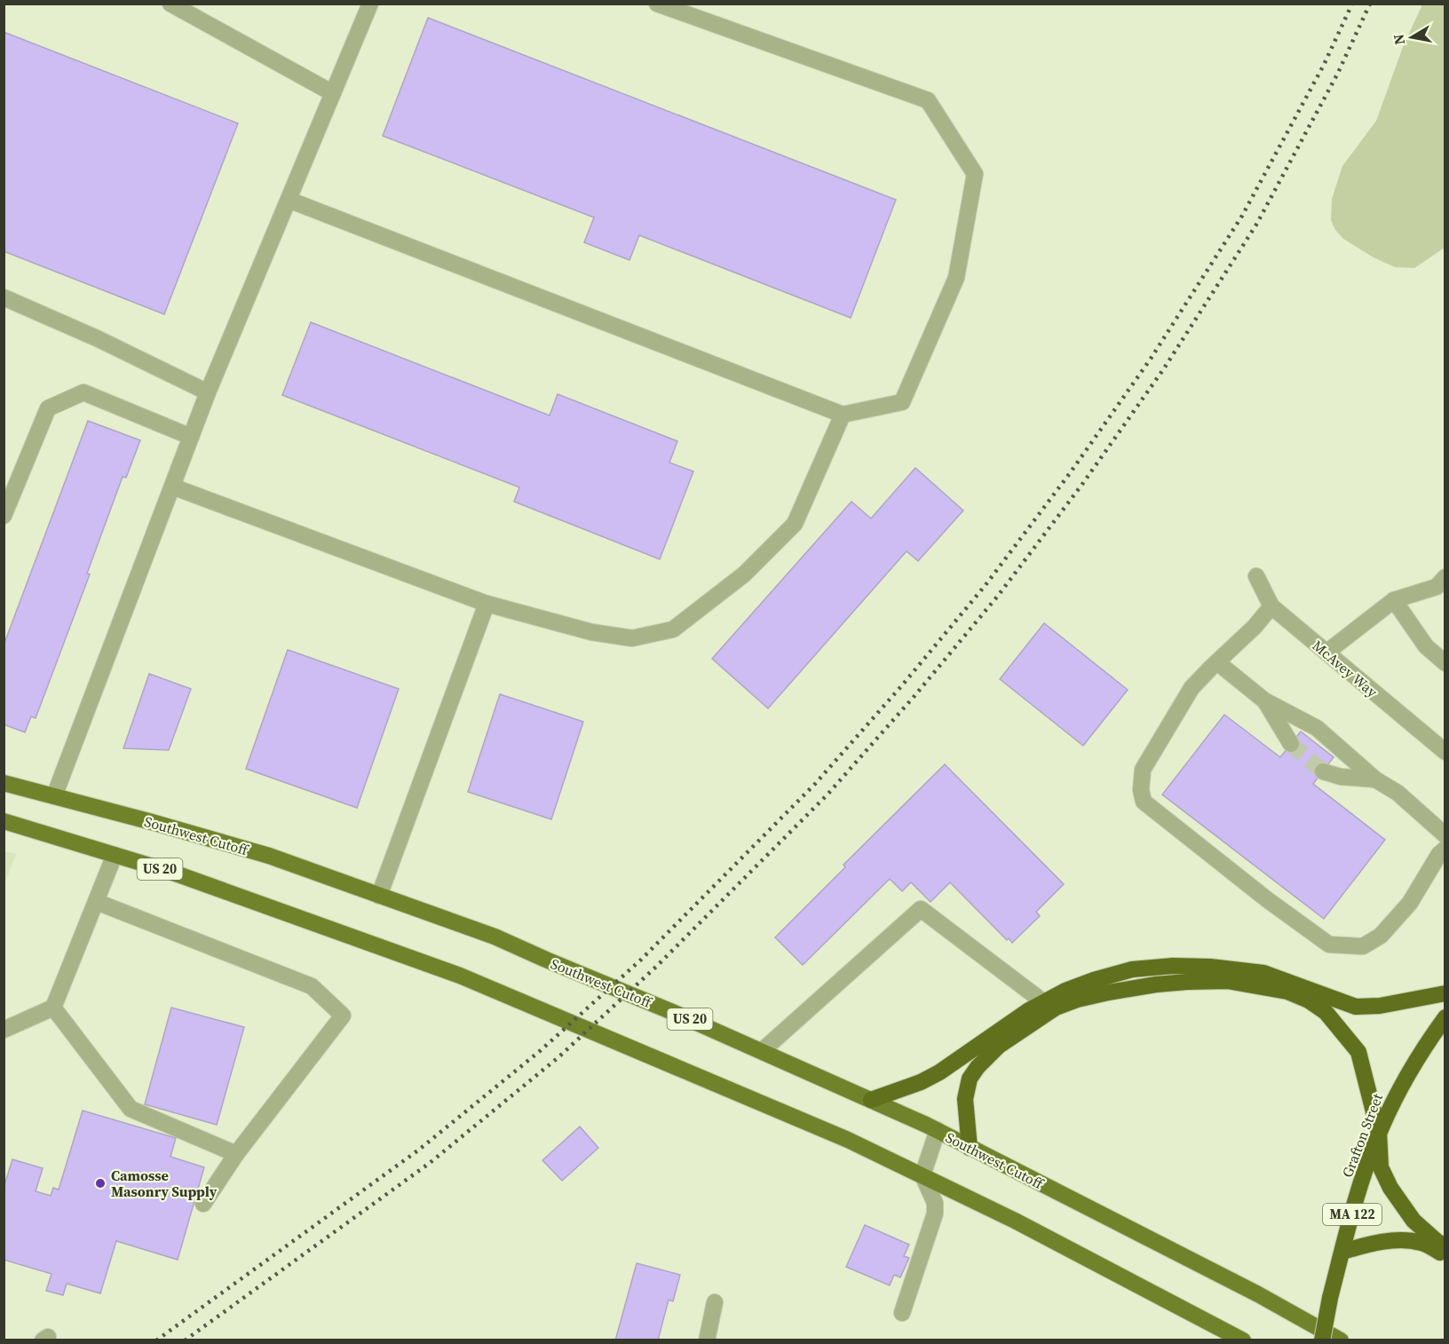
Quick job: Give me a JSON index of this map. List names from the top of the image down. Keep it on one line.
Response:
{"streets":{"highway":["Grafton Street","MA 122"],"main road":["Southwest Cutoff","US 20"],"street":["McAvey Way"]},"places":["Camosse Masonry Supply"],"north":"left"}
